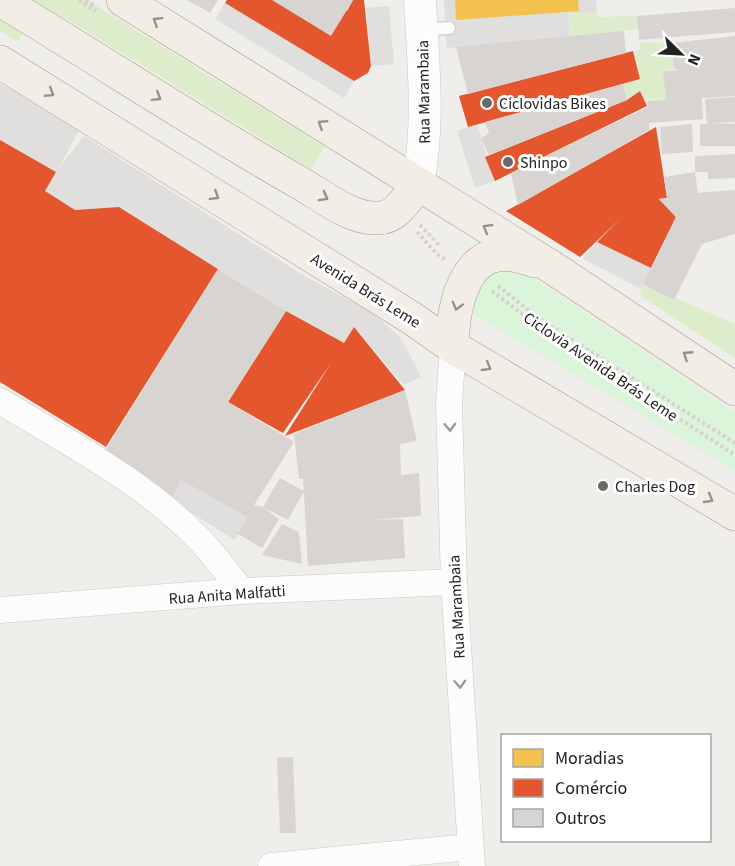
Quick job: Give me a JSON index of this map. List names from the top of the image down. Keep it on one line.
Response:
{"streets":{"main road":["Avenida Brás Leme"],"street":["Rua Marambaia","Rua Anita Malfatti"],"path":["Ciclovia Avenida Brás Leme"]},"crossings":[["Rua Marambaia","Avenida Brás Leme"],["Rua Marambaia","Rua Anita Malfatti"]],"one_way":["Rua Marambaia"],"places":["Ciclovidas Bikes","Shinpo","Charles Dog"],"legend":["Moradias","Comércio","Outros"],"north":"bottom right"}
